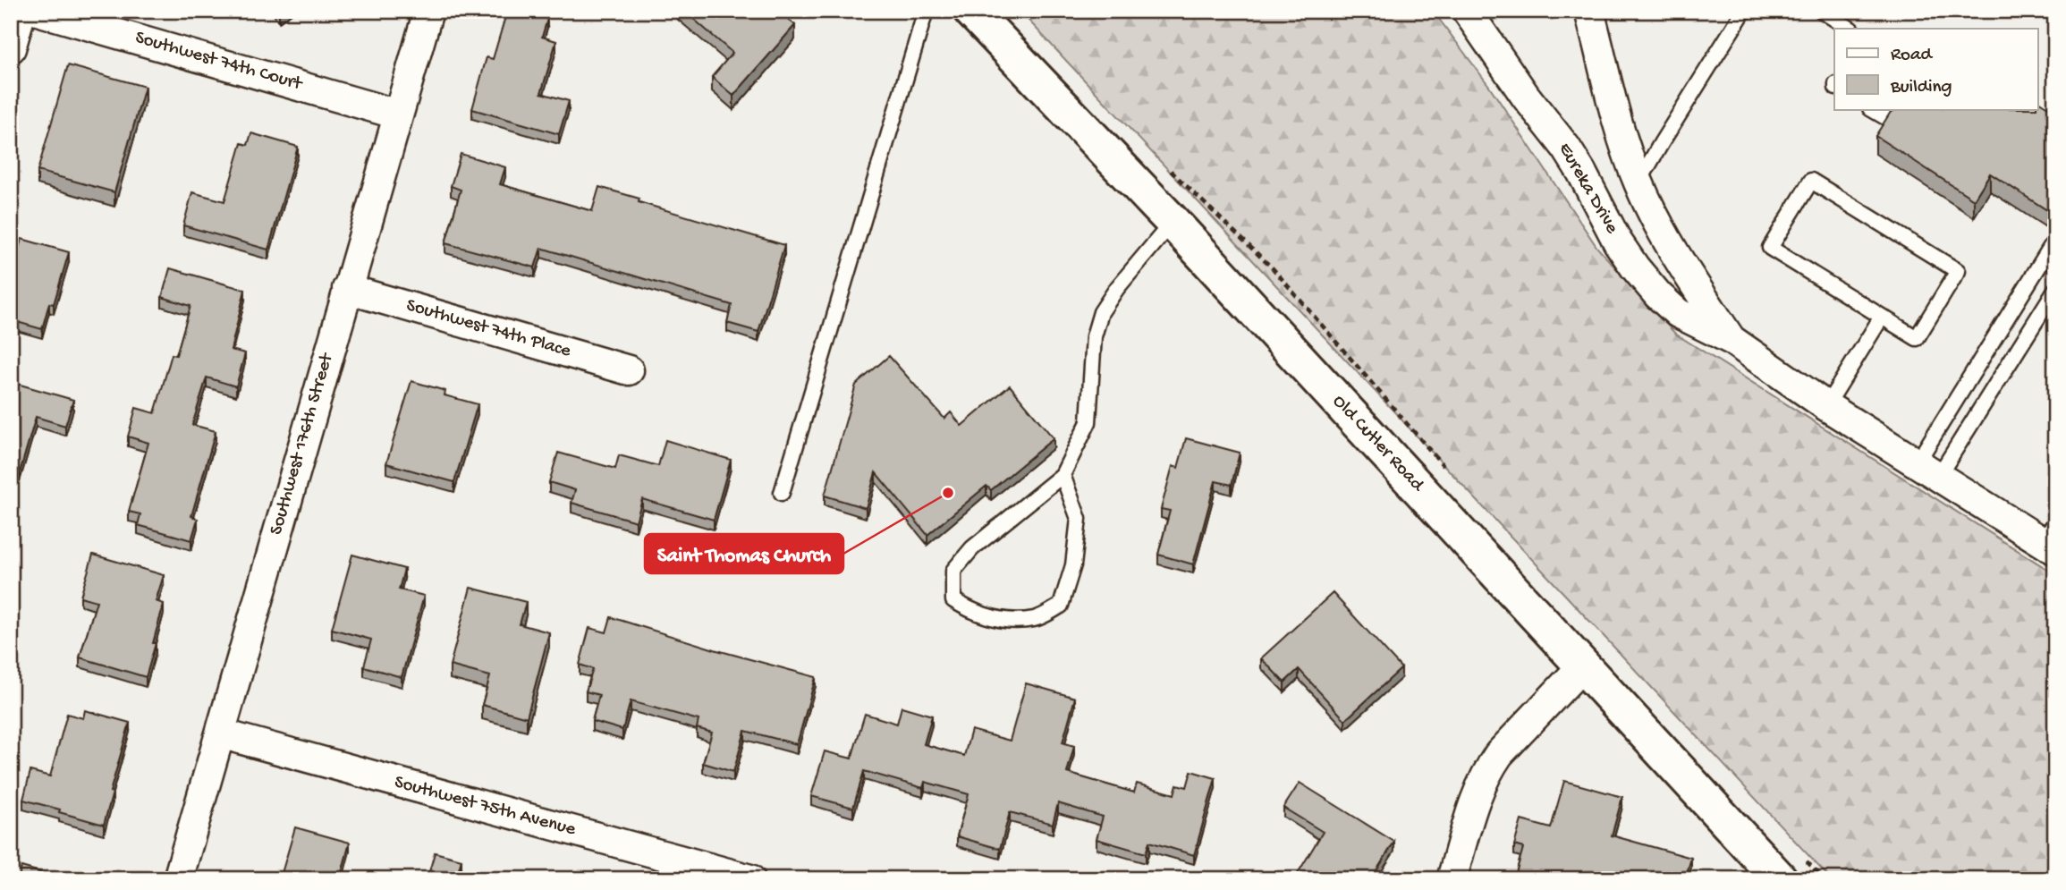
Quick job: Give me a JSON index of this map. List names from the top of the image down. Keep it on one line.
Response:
{"streets":{"main road":["Old Cutler Road"],"street":["Southwest 74th Court","Eureka Drive","Southwest 74th Place","Southwest 176th Street","Southwest 75th Avenue"]},"crossings":[["Southwest 74th Court","Southwest 176th Street"],["Southwest 74th Place","Southwest 176th Street"],["Southwest 176th Street","Southwest 75th Avenue"]],"places":["Saint Thomas Church"],"legend":["Road","Building"]}
